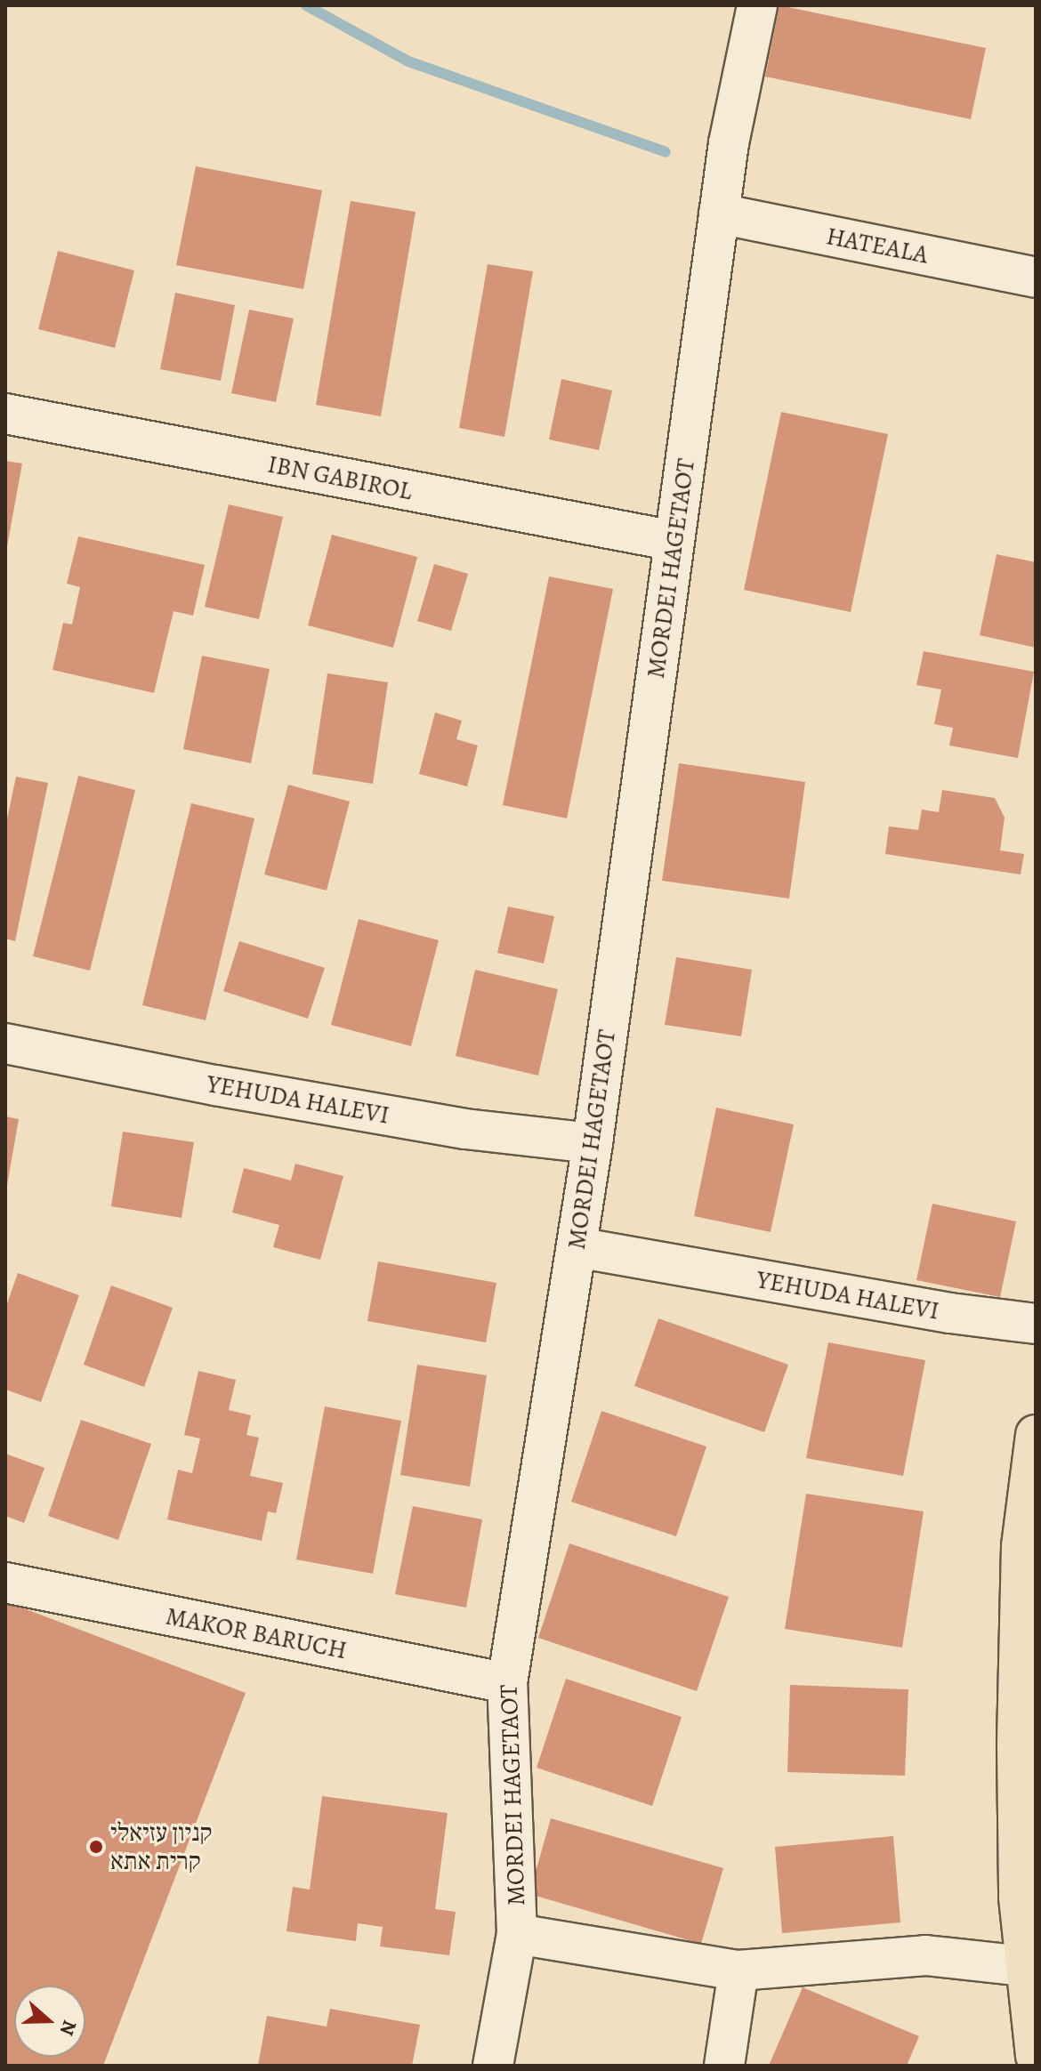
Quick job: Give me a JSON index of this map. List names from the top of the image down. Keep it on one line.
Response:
{"streets":{"street":["HATEALA","IBN GABIROL","MORDEI HAGETAOT","YEHUDA HALEVI","MAKOR BARUCH"]},"crossings":[["HATEALA","MORDEI HAGETAOT"],["IBN GABIROL","MORDEI HAGETAOT"],["MORDEI HAGETAOT","YEHUDA HALEVI"],["MORDEI HAGETAOT","MAKOR BARUCH"]],"places":["קניון עזיאלי קרית אתא"],"north":"right"}
